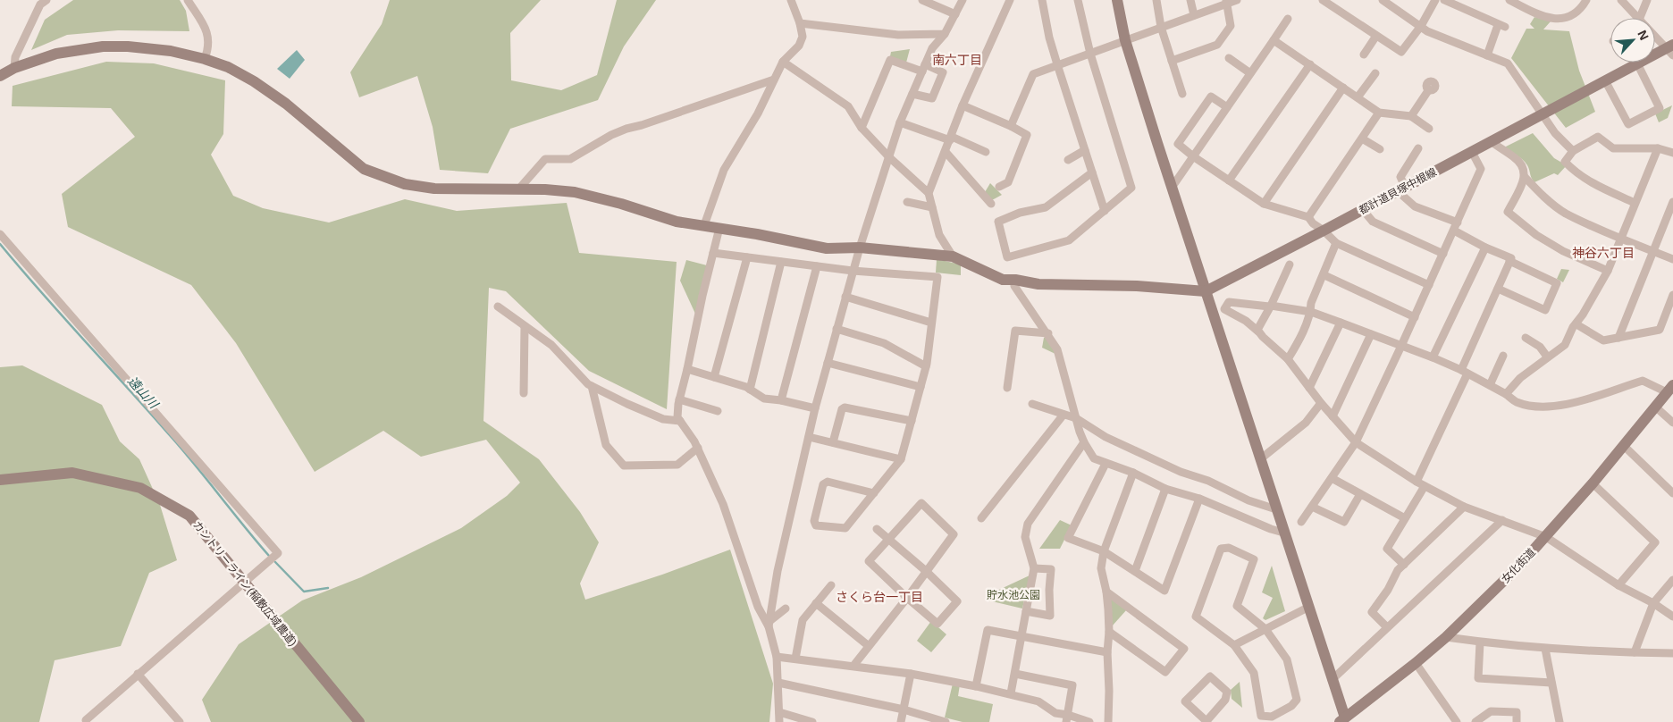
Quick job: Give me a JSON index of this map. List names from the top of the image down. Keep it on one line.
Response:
{"streets":{"street":["都計道貝塚中根線","女化街道","カントリーライン(稲敷広域農道)"]},"districts":["南六丁目","神谷六丁目","さくら台一丁目"],"water":["遠山川"],"parks":["貯水池公園"],"north":"top right"}
